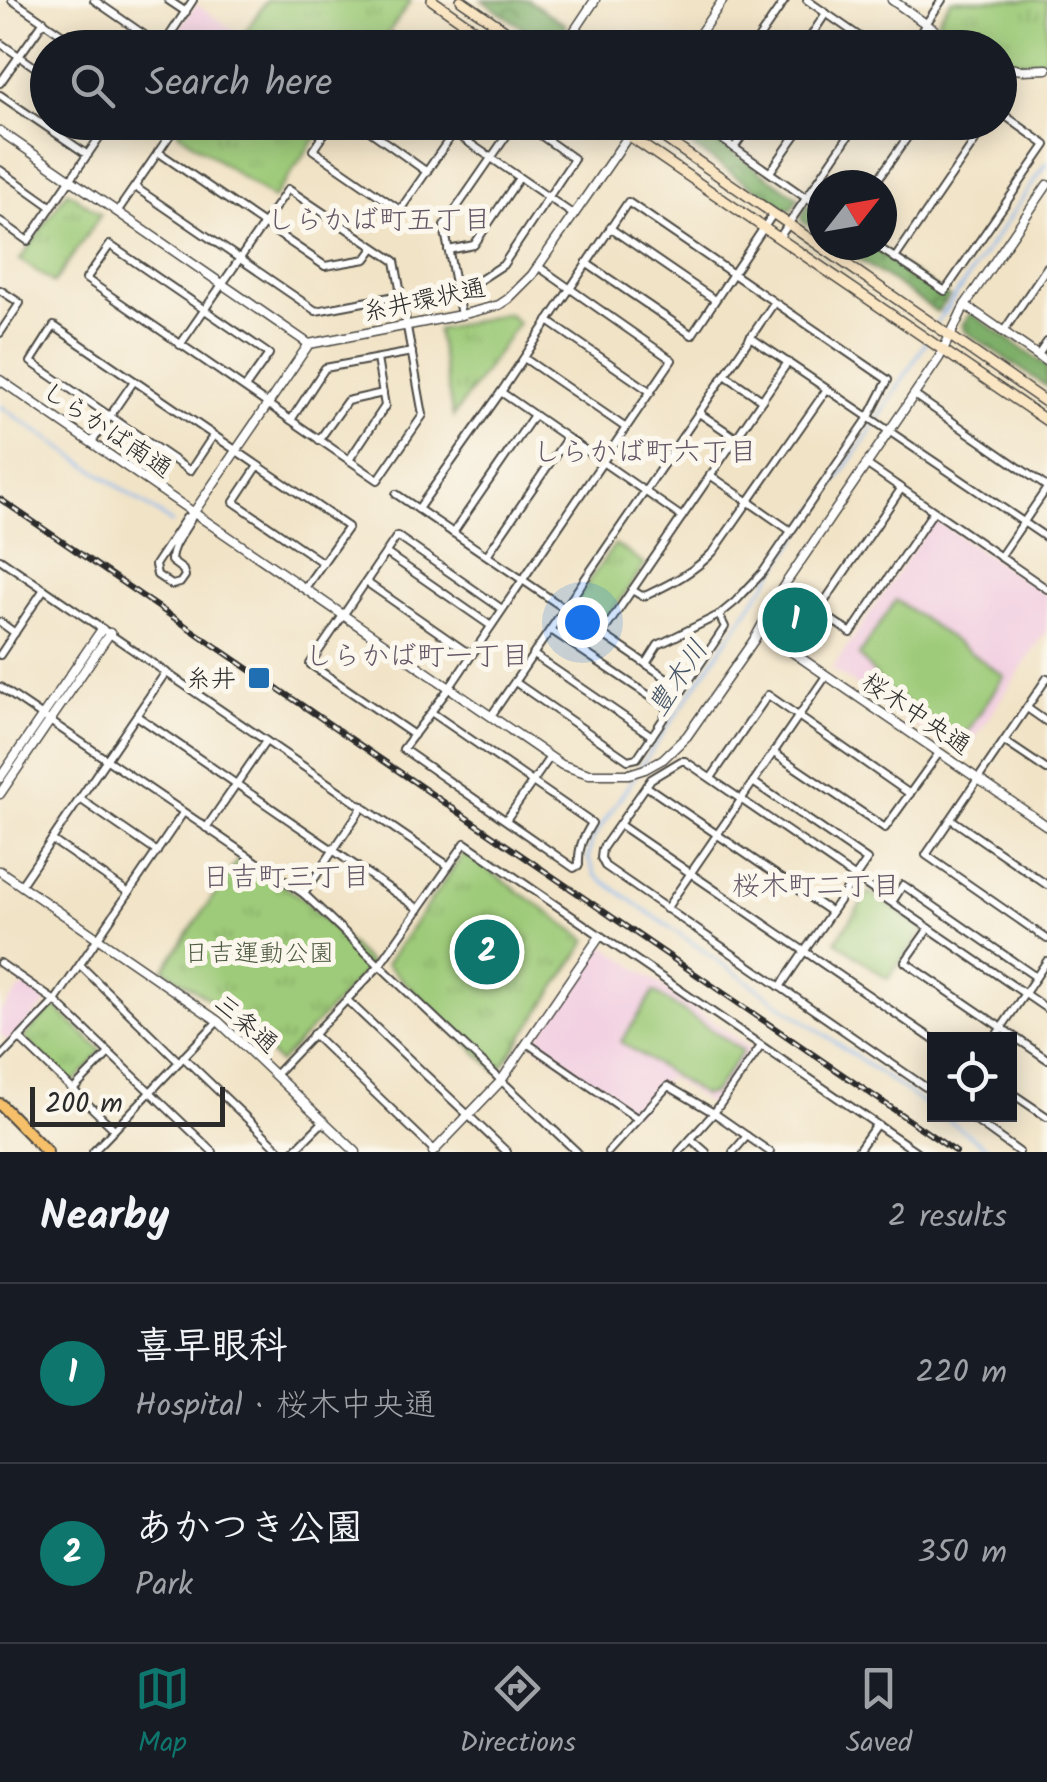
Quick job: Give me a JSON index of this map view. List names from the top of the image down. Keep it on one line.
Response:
{"streets":{"street":["糸井環状通","しらかば南通","桜木中央通","三条通"]},"districts":["しらかば町五丁目","しらかば町六丁目","しらかば町一丁目","日吉町三丁目","桜木町二丁目"],"water":["豊木川"],"parks":["日吉運動公園"],"places":{"transit":["糸井"]},"scale_bar":"200 m","north":"top right","page":{"search":"Search here","pins":["1","2"],"scale":"200 m","heading":["Nearby","2 results"],"list":[{"mark":"1","name":"喜早眼科","note":"Hospital · 桜木中央通","value":"220 m"},{"mark":"2","name":"あかつき公園","note":"Park","value":"350 m"}],"nav":["Map","Directions","Saved"]}}
